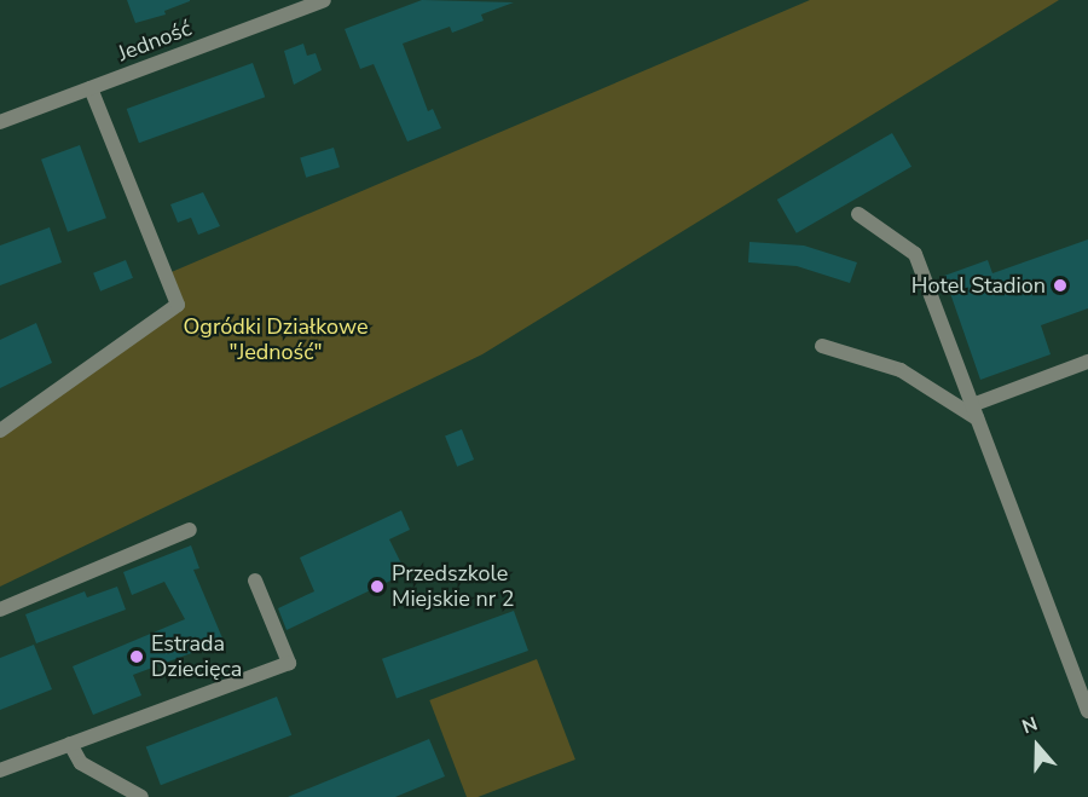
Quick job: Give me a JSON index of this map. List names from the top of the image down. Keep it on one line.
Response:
{"streets":{"street":["Jedność"]},"parks":["Ogródki Działkowe \"Jedność\""],"places":["Hotel Stadion","Przedszkole Miejskie nr 2","Estrada Dziecięca"],"north":"top"}
